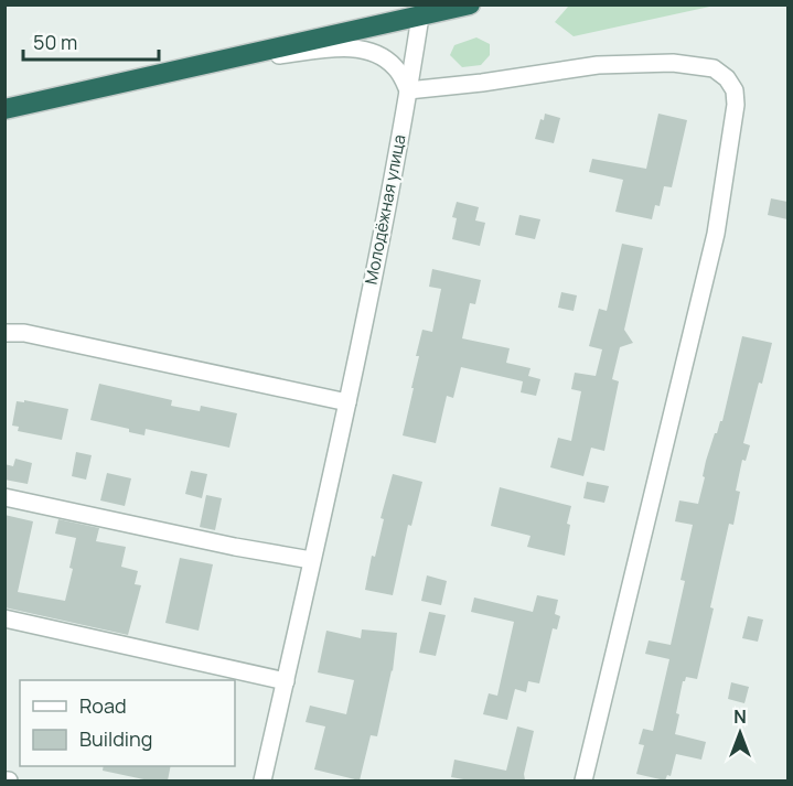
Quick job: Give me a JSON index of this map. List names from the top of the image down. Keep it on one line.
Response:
{"streets":{"street":["Молодёжная улица"]},"legend":["Road","Building"],"scale_bar":"50 m","north":"top"}
